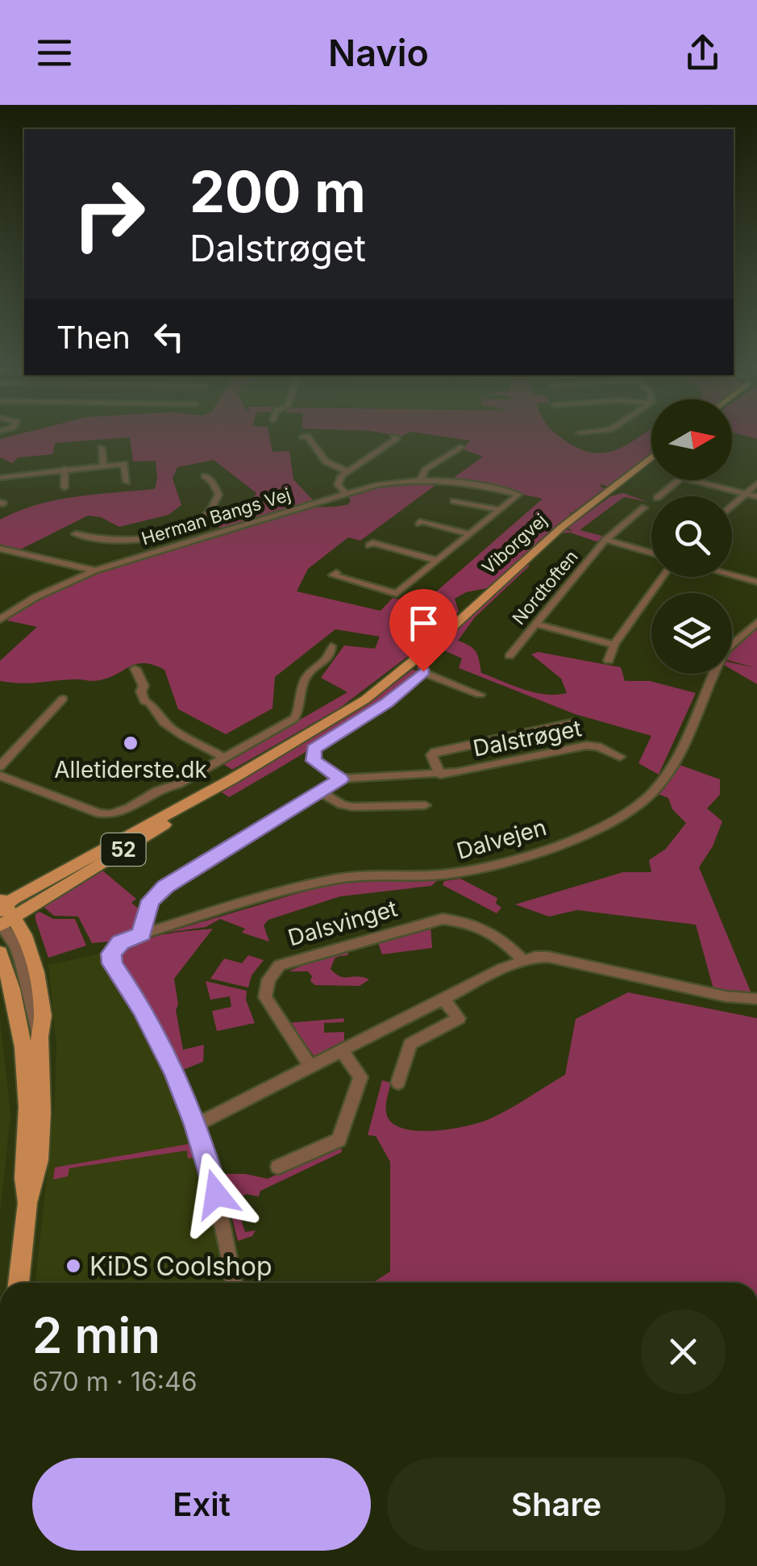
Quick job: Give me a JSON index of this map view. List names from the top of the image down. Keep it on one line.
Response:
{"streets":{"main road":["Viborgvej","52"],"street":["Herman Bangs Vej","Nordtoften","Dalstrøget","Dalvejen","Dalsvinget"]},"crossings":[["Dalstrøget","Dalvejen"]],"places":["Alletiderste.dk","KiDS Coolshop"],"north":"right","page":{"header":"Navio","turn":["200 m","Dalstrøget"],"then":"Then","heading":["2 min","670 m · 16:46"],"buttons":["Exit","Share"]}}
